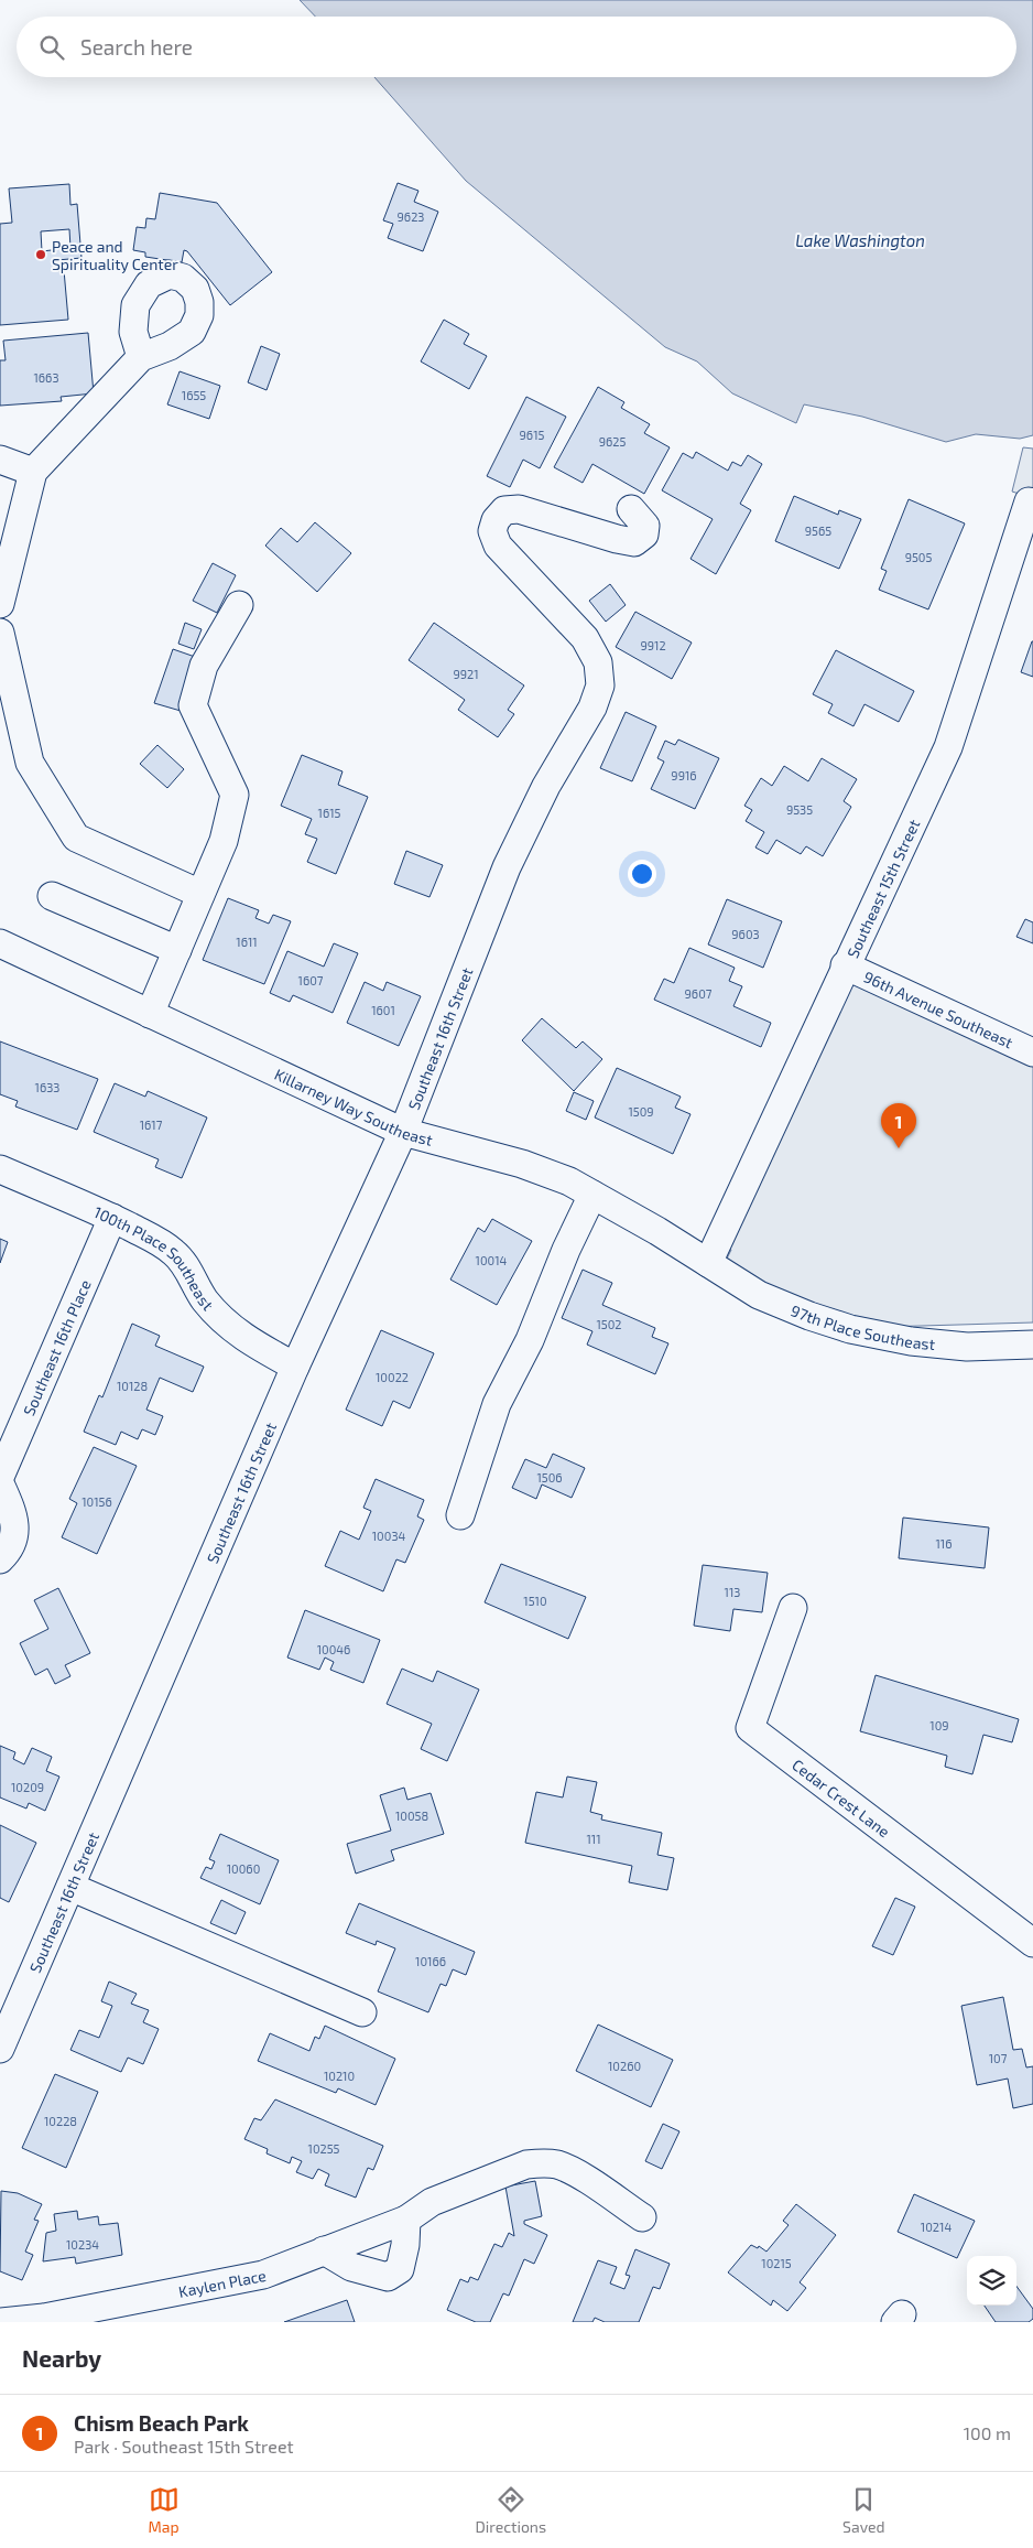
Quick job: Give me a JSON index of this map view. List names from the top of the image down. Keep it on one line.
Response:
{"streets":{"street":["Southeast 15th Street","96th Avenue Southeast","Southeast 16th Street","Killarney Way Southeast","100th Place Southeast","97th Place Southeast","Southeast 16th Place","Cedar Crest Lane","Kaylen Place"]},"crossings":[["Southeast 15th Street","96th Avenue Southeast"],["Southeast 15th Street","Killarney Way Southeast"],["Southeast 15th Street","97th Place Southeast"],["Southeast 16th Street","Killarney Way Southeast"],["Southeast 16th Street","100th Place Southeast"],["Killarney Way Southeast","97th Place Southeast"],["100th Place Southeast","Southeast 16th Place"]],"water":["Lake Washington"],"places":["Peace and Spirituality Center"],"house_numbers":["9623","1663","1655","9615","9625","9565","9505","9912","9921","9916","9535","1615","9603","1611","1607","9607","1601","1633","1509","1617","10014","1502","10022","10128","1506","10156","10034","116","113","1510","10046","109","10209","10058","111","10060","10166","107","10260","10210","10228","10255","10214","10234","10215"],"page":{"search":"Search here","pins":"1","heading":"Nearby","list":[{"mark":"1","name":"Chism Beach Park","note":"Park · Southeast 15th Street","value":"100 m"}],"nav":["Map","Directions","Saved"]}}
